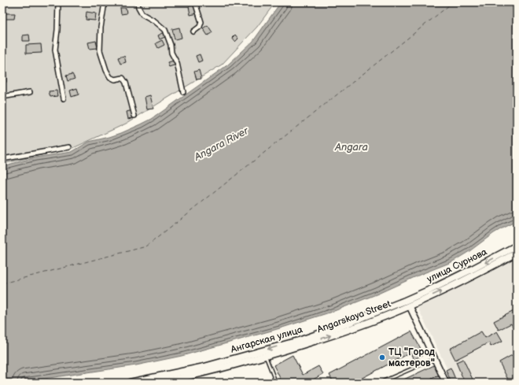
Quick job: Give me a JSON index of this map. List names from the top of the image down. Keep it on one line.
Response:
{"streets":{"main road":["улица Сурнова","Angarskaya Street","Ангарская улица"]},"crossings":[["улица Сурнова","Angarskaya Street"],["улица Сурнова","Ангарская улица"]],"one_way":["Angarskaya Street","Ангарская улица"],"water":["Angara River","Angara"],"places":["ТЦ \"Город мастеров\""]}
